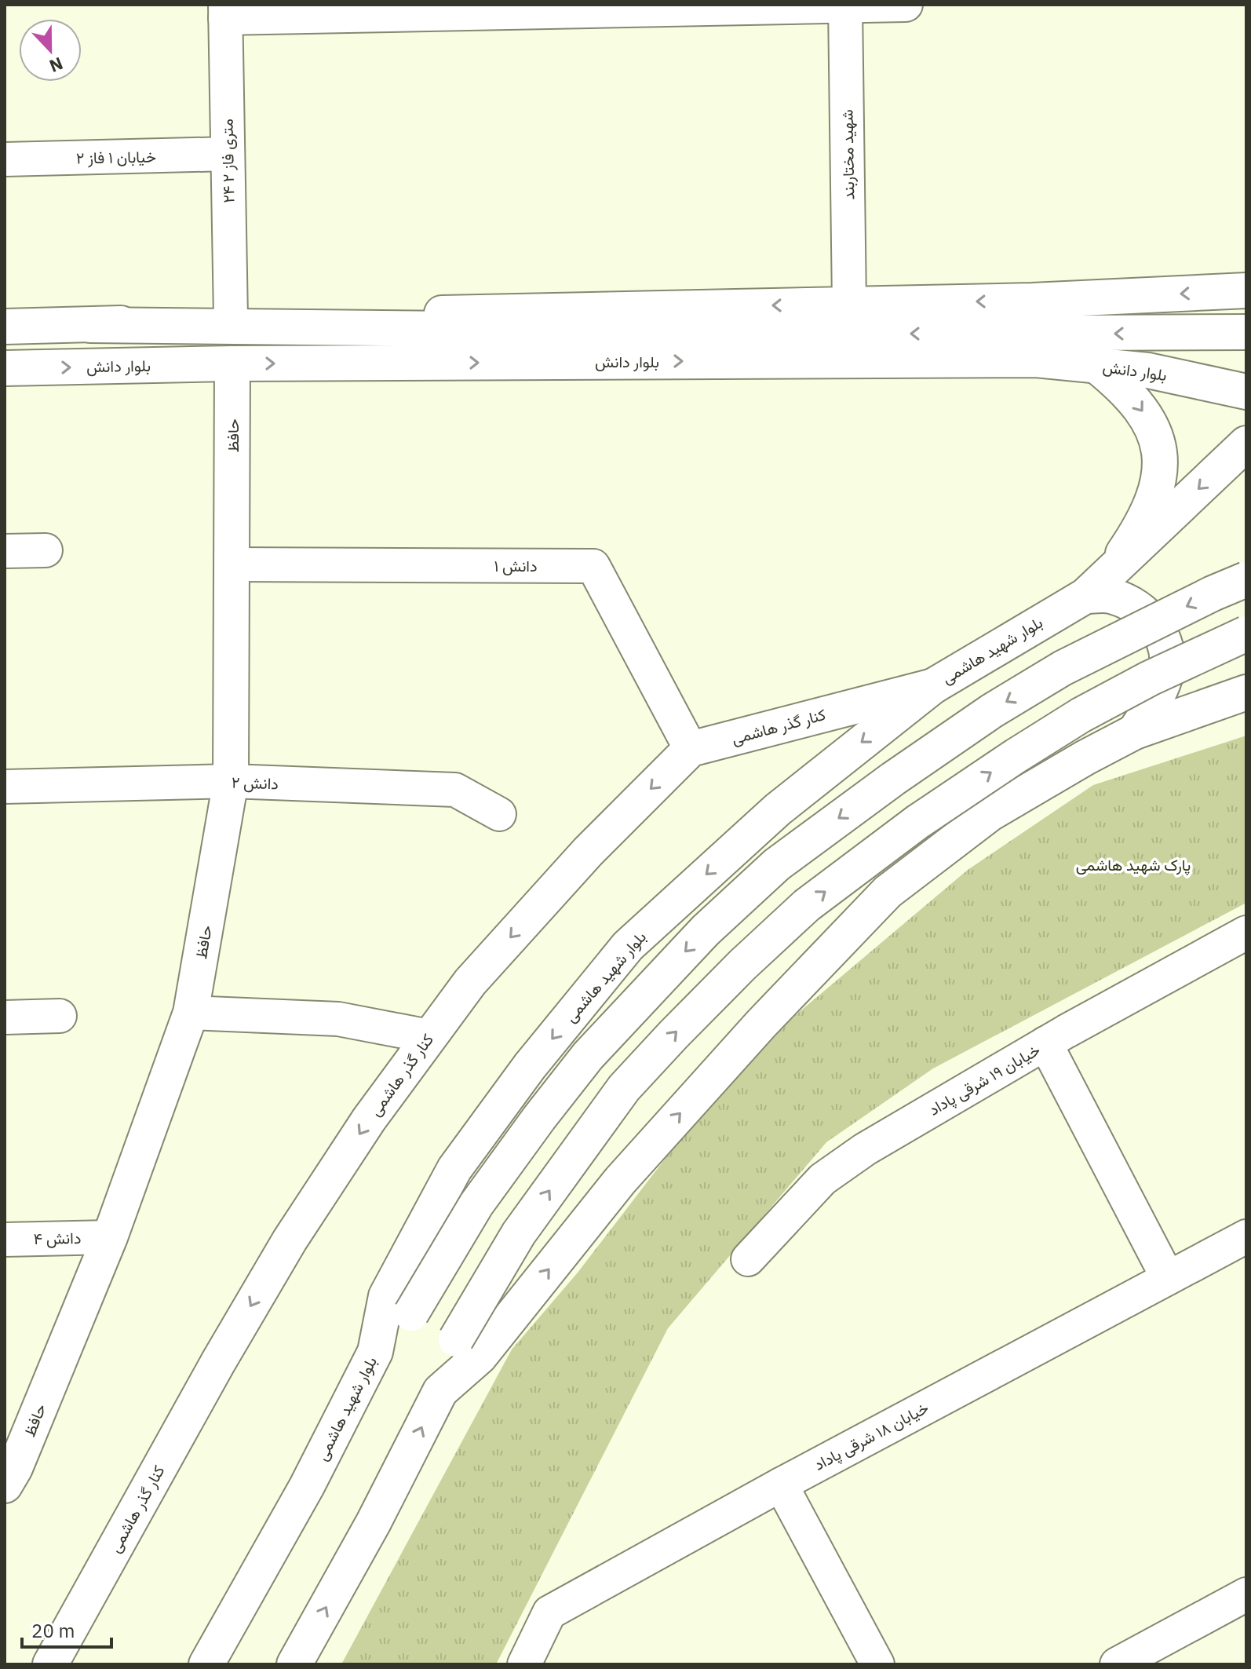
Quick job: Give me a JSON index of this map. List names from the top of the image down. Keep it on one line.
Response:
{"streets":{"main road":["بلوار دانش","حافظ","بلوار شهید هاشمی","کنار گذر هاشمی"],"street":["شهید مختاربند","خیابان ۱ فاز ۲","۲۴ متری فاز ۲","دانش ۱","دانش ۲","خیابان ۱۹ شرقی پاداد","دانش ۴","خیابان ۱۸ شرقی پاداد"]},"crossings":[["خیابان ۱ فاز ۲","۲۴ متری فاز ۲"],["بلوار دانش","حافظ"],["حافظ","دانش ۱"],["حافظ","دانش ۲"],["حافظ","دانش ۴"],["دانش ۱","کنار گذر هاشمی"],["بلوار شهید هاشمی","کنار گذر هاشمی"]],"parks":["پارک شهید هاشمی"],"scale_bar":"20 m","north":"bottom"}
